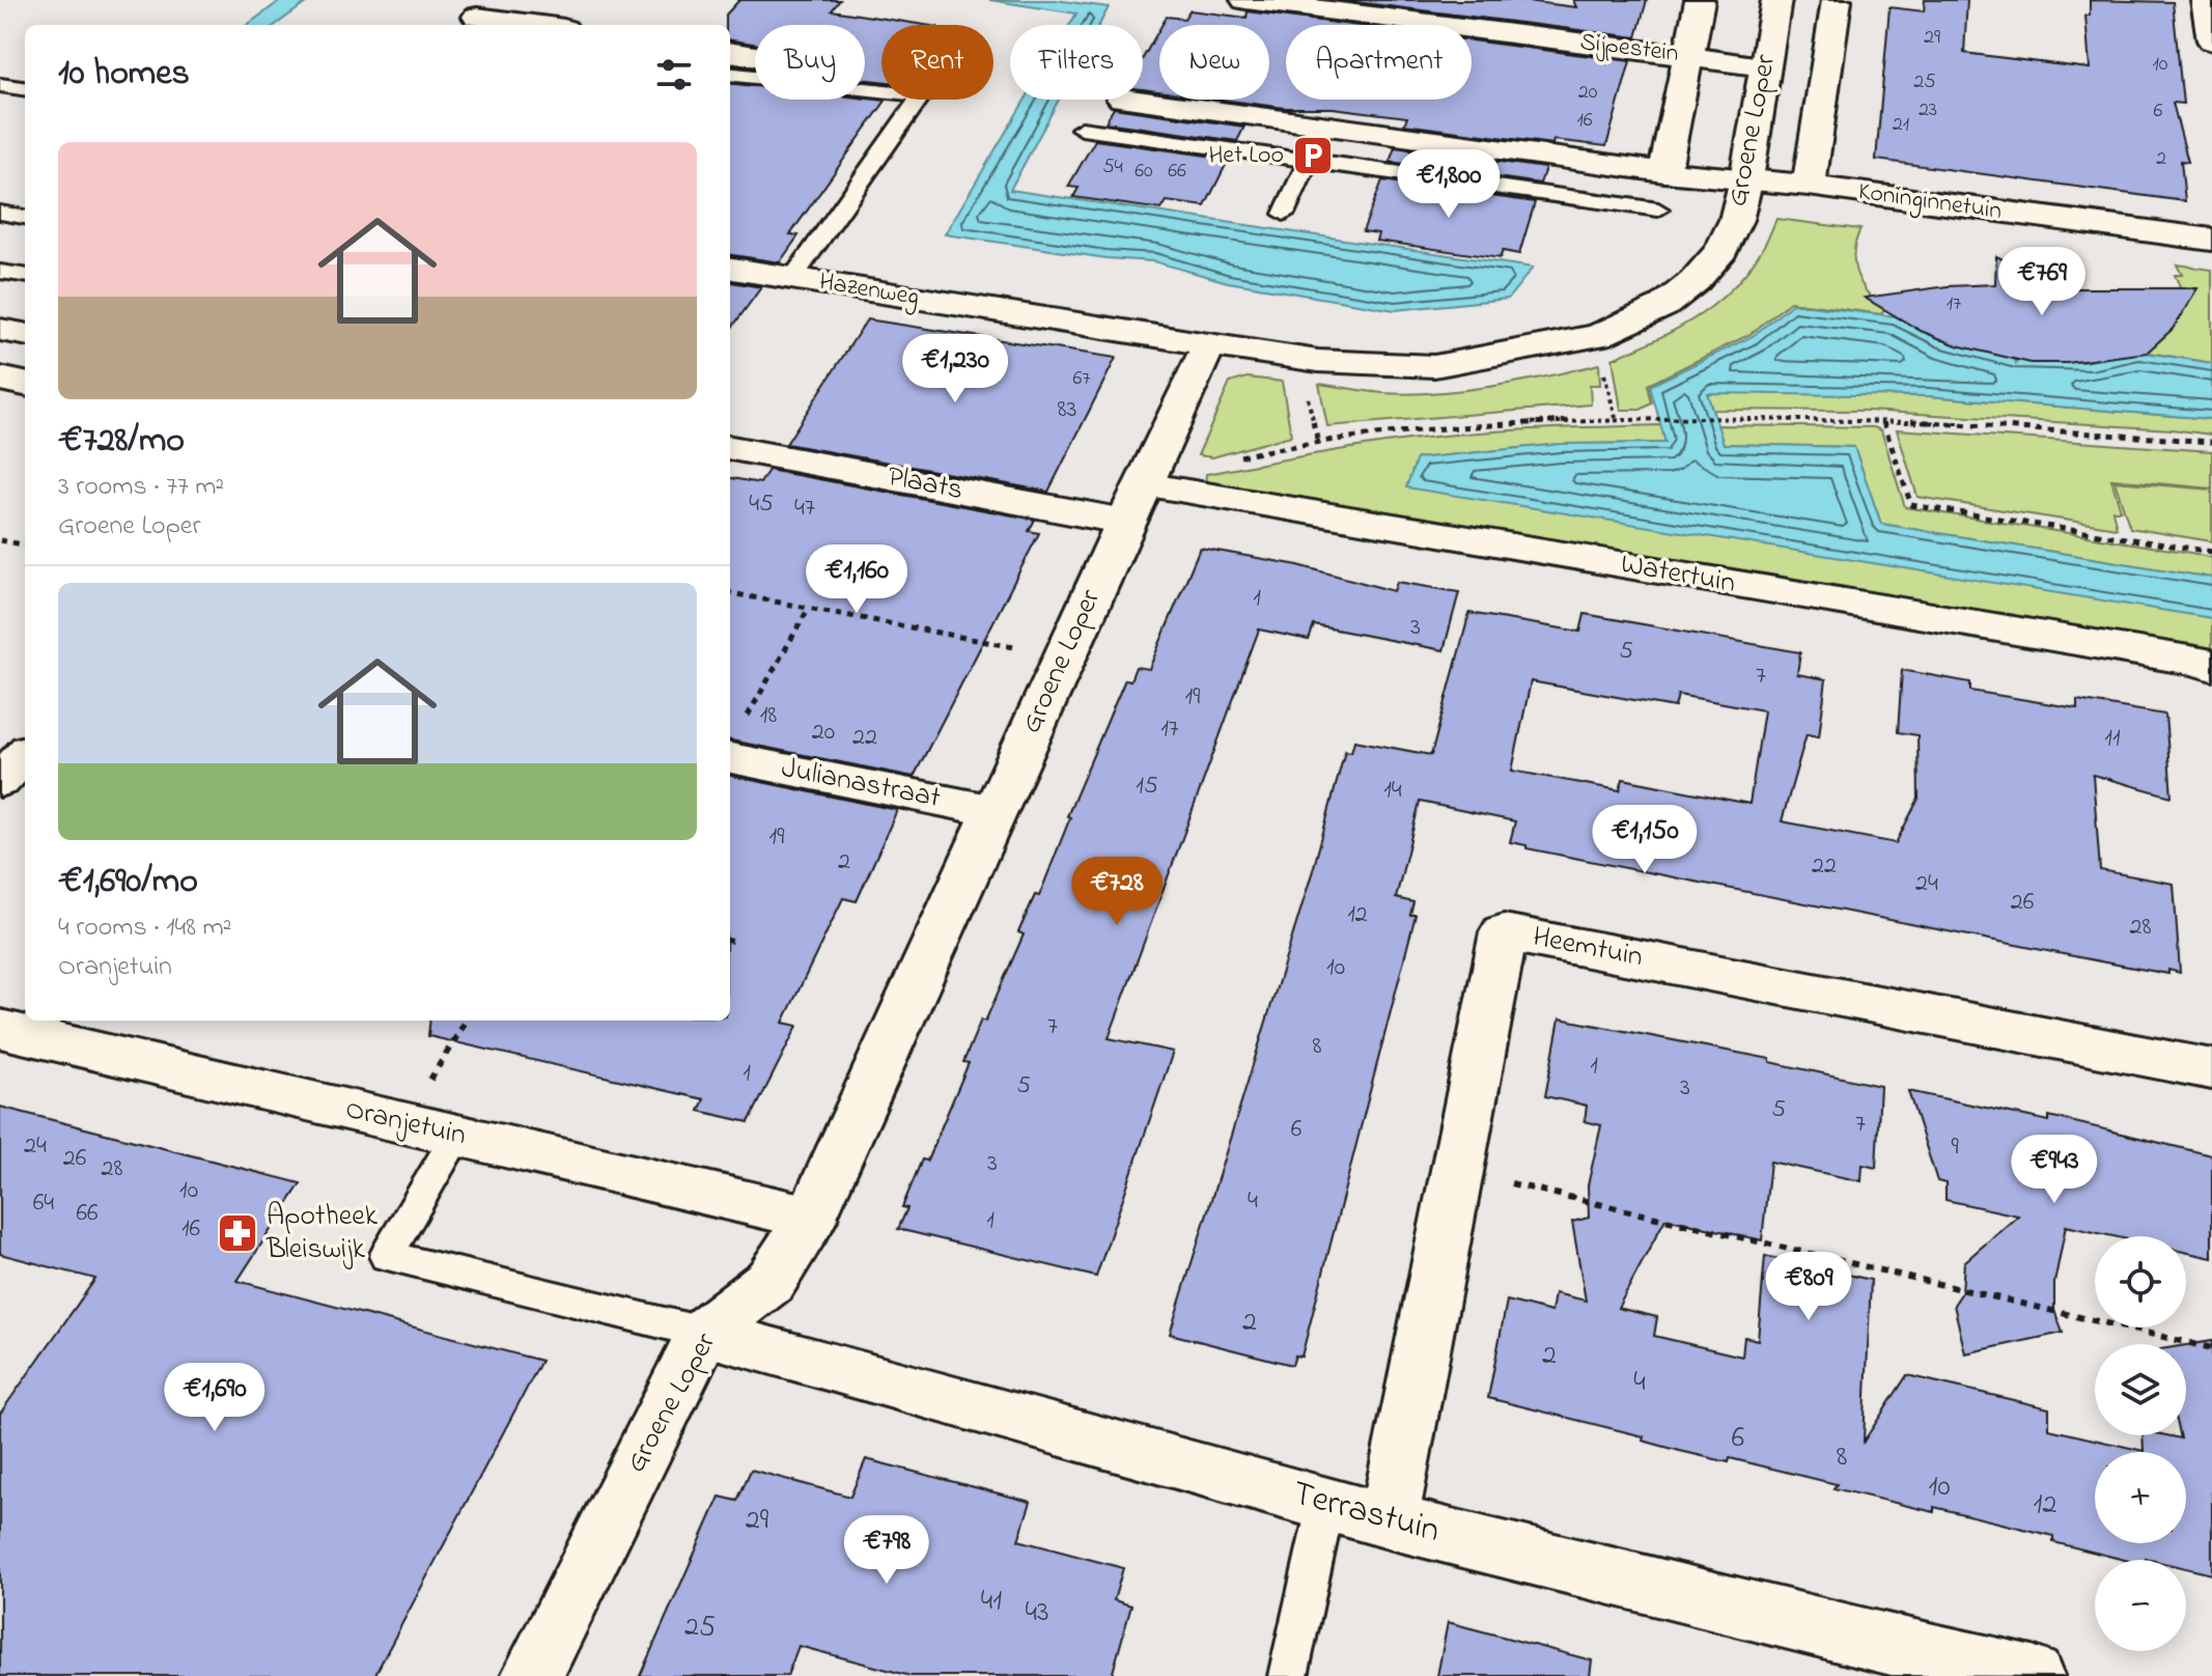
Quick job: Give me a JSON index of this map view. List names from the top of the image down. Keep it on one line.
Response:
{"streets":{"street":["Sijpestein","Groene Loper","Koninginnetuin","Hazenweg","Plaats","Watertuin","Julianastraat","Heemtuin","Oranjetuin","Terrastuin"]},"crossings":[["Sijpestein","Groene Loper"],["Groene Loper","Koninginnetuin"],["Groene Loper","Hazenweg"],["Groene Loper","Plaats"],["Groene Loper","Watertuin"],["Groene Loper","Julianastraat"],["Groene Loper","Oranjetuin"],["Groene Loper","Terrastuin"],["Plaats","Watertuin"],["Heemtuin","Terrastuin"]],"places":{"parking":["Het Loo"],"pharmacy":["Apotheek Bleiswijk"]},"house_numbers":["29","10","25","20","23","6","16","21","2","54","60","66","17","67","83","45","47","1","3","5","7","19","18","17","20","22","11","15","14","19","2","22","24","26","12","28","10","7","8","1","1","5","3","5","7","6","24","9","26","3","28","10","4","64","66","1","16","2","2","4","6","8","10","12","29","41","43","25"],"page":{"chip":["Buy","Rent","Filters","New","Apartment"],"heading":"10 homes","list":[{"name":"€728/mo","note":"3 rooms · 77 m² · Groene Loper"},{"name":"€1,690/mo","note":"4 rooms · 148 m² · Oranjetuin"}],"price":["€1,800","€769","€1,230","€1,160","€1,150","€728","€943","€809","€1,690","€798"],"map_buttons":["+","−"]}}
